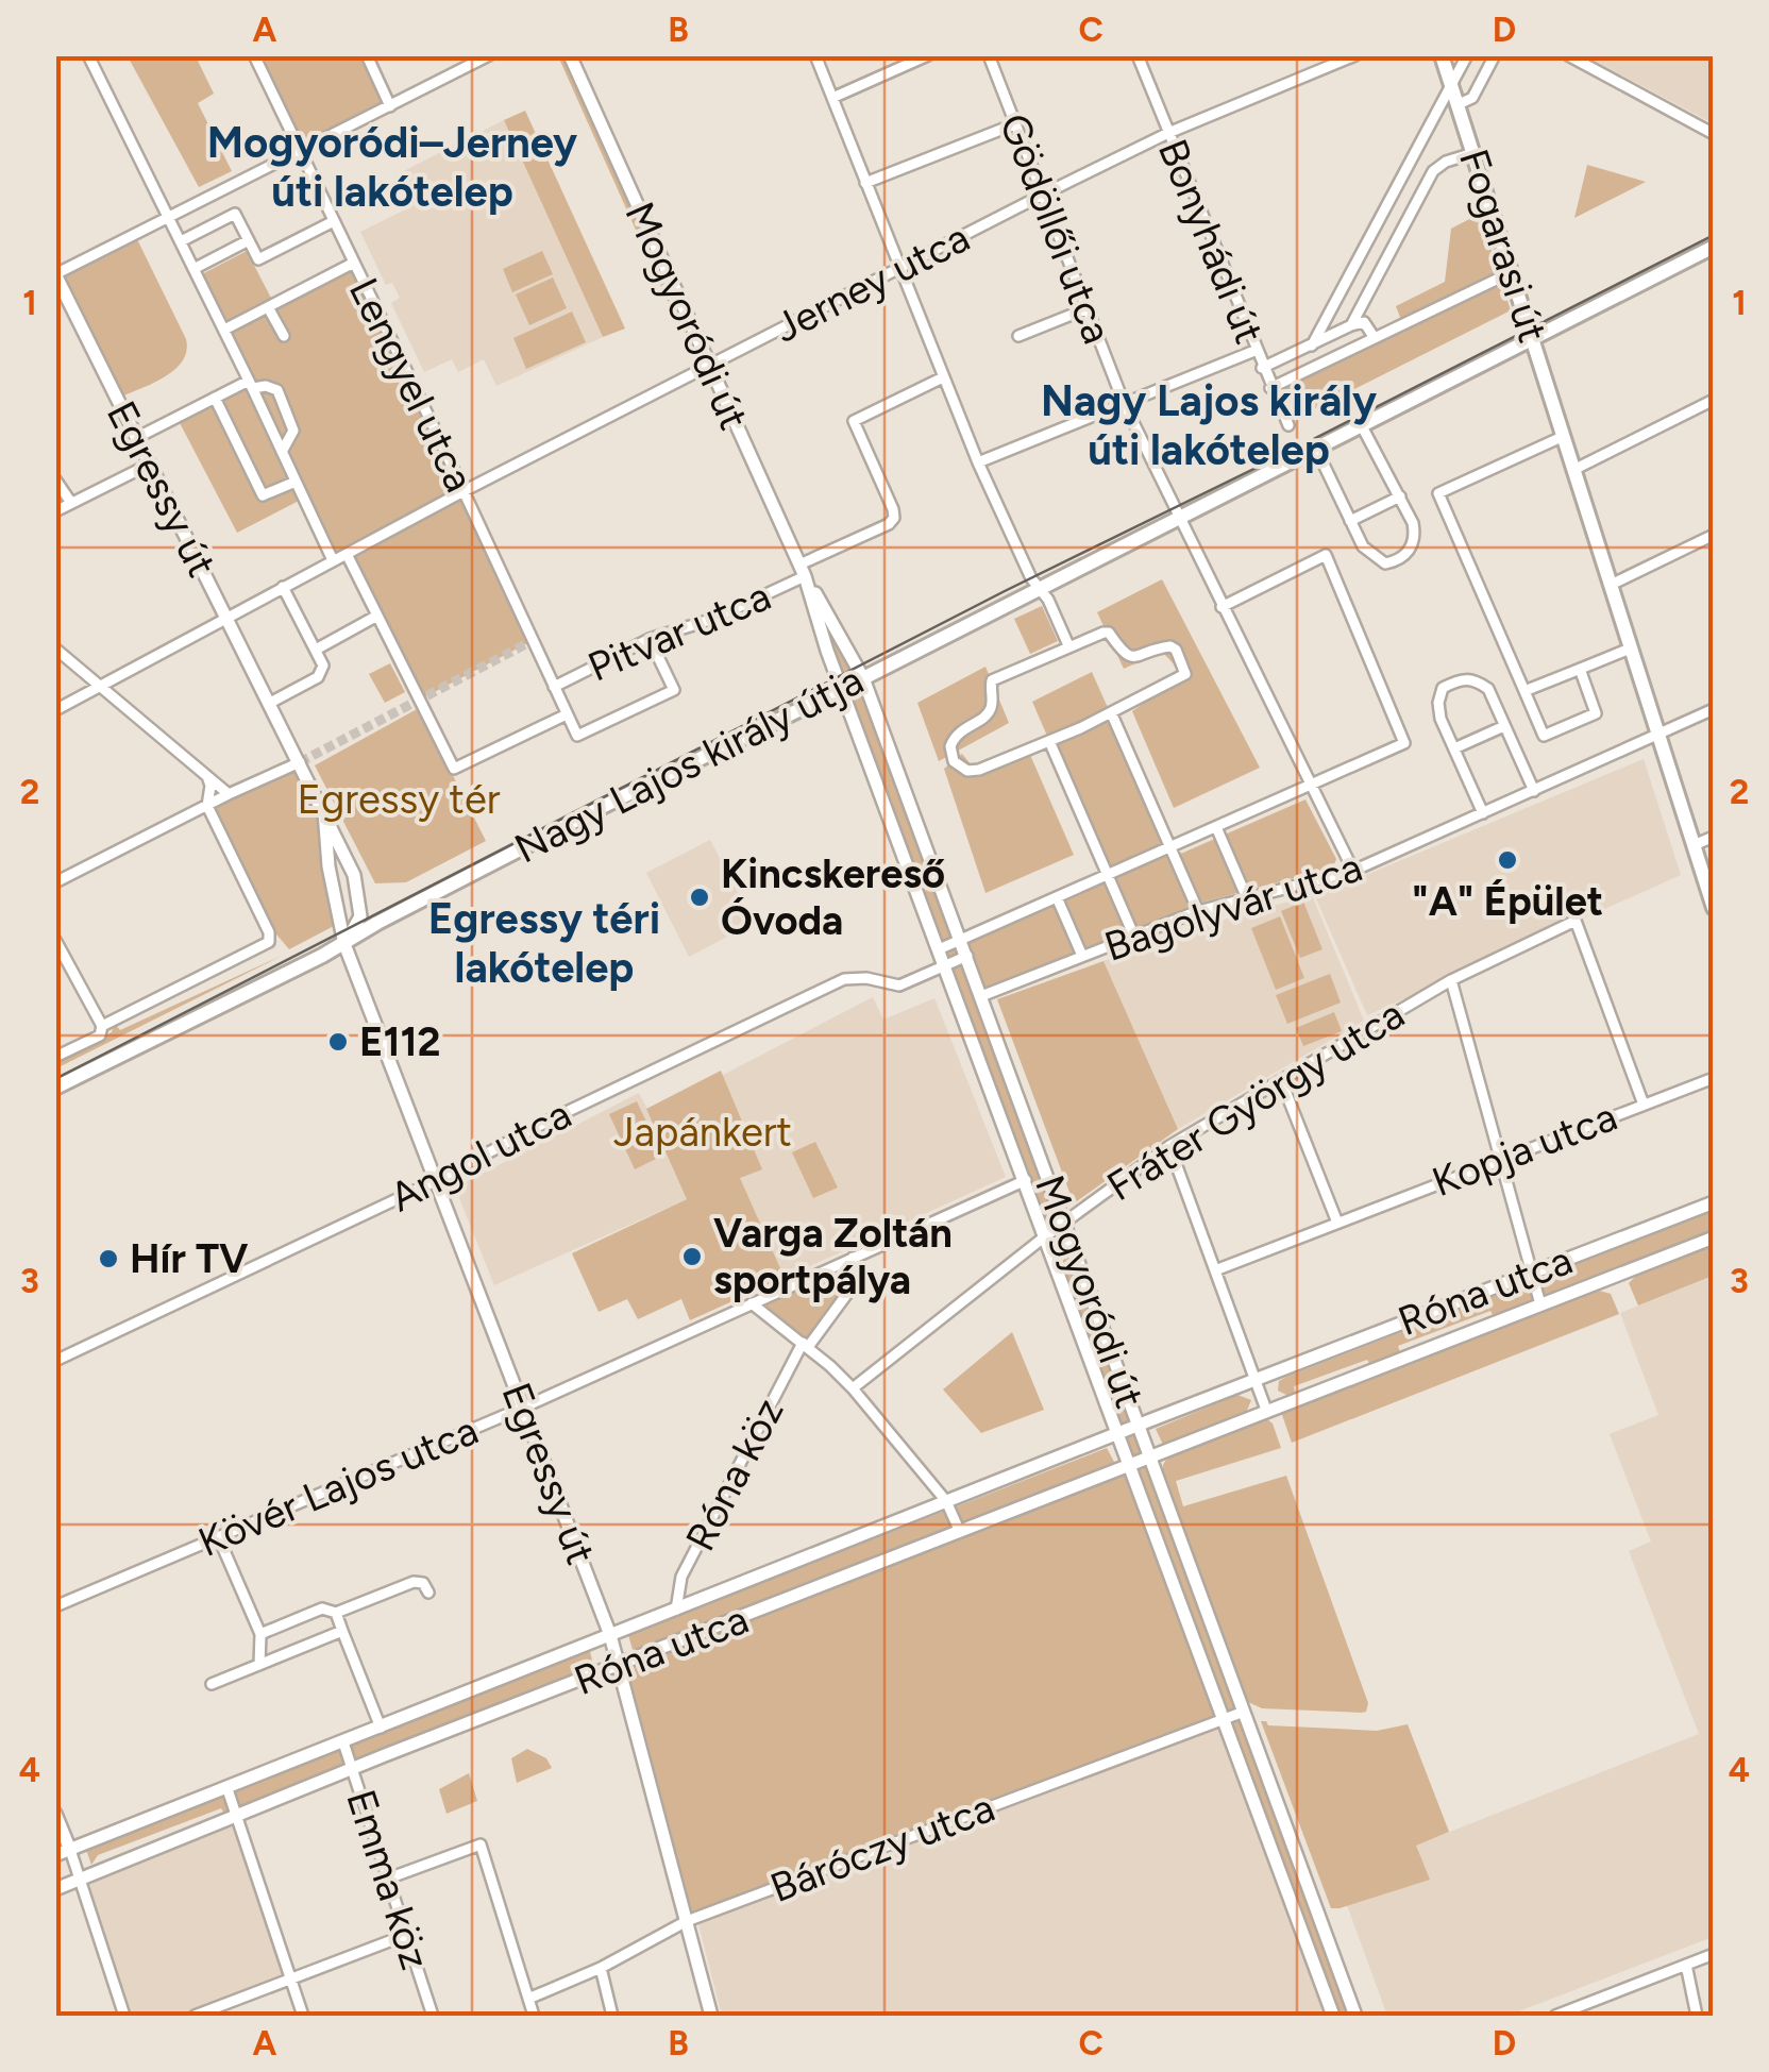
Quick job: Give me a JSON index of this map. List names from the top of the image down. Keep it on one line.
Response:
{"streets":{"main road":["Fogarasi út","Nagy Lajos király útja"],"street":["Gödöllői utca","Bonyhádi út","Jerney utca","Mogyoródi út","Lengyel utca","Egressy út","Pitvar utca","Bagolyvár utca","Fráter György utca","Kopja utca","Angol utca","Róna utca","Róna köz","Kövér Lajos utca","Báróczy utca","Emma köz"]},"crossings":[["Gödöllői utca","Jerney utca"],["Gödöllői utca","Nagy Lajos király útja"],["Gödöllői utca","Bagolyvár utca"],["Bonyhádi út","Jerney utca"],["Fogarasi út","Nagy Lajos király útja"],["Fogarasi út","Bagolyvár utca"],["Jerney utca","Mogyoródi út"],["Jerney utca","Lengyel utca"],["Jerney utca","Egressy út"],["Mogyoródi út","Pitvar utca"],["Mogyoródi út","Nagy Lajos király útja"],["Mogyoródi út","Bagolyvár utca"],["Mogyoródi út","Fráter György utca"],["Mogyoródi út","Angol utca"],["Mogyoródi út","Róna utca"],["Mogyoródi út","Kövér Lajos utca"],["Mogyoródi út","Báróczy utca"],["Lengyel utca","Pitvar utca"],["Lengyel utca","Nagy Lajos király útja"],["Egressy út","Nagy Lajos király útja"],["Egressy út","Angol utca"],["Egressy út","Róna utca"],["Egressy út","Kövér Lajos utca"],["Egressy út","Báróczy utca"],["Pitvar utca","Nagy Lajos király útja"],["Fráter György utca","Kopja utca"],["Róna utca","Róna köz"],["Róna utca","Emma köz"],["Róna köz","Kövér Lajos utca"]],"districts":["Mogyoródi–Jerney úti lakótelep","Nagy Lajos király úti lakótelep","Egressy téri lakótelep"],"parks":["Egressy tér","Japánkert"],"places":["\"A\" Épület","Kincskereső Óvoda","E112","Varga Zoltán sportpálya","Hír TV"],"grid":{"columns":["A","B","C","D"],"rows":["1","2","3","4"]}}
